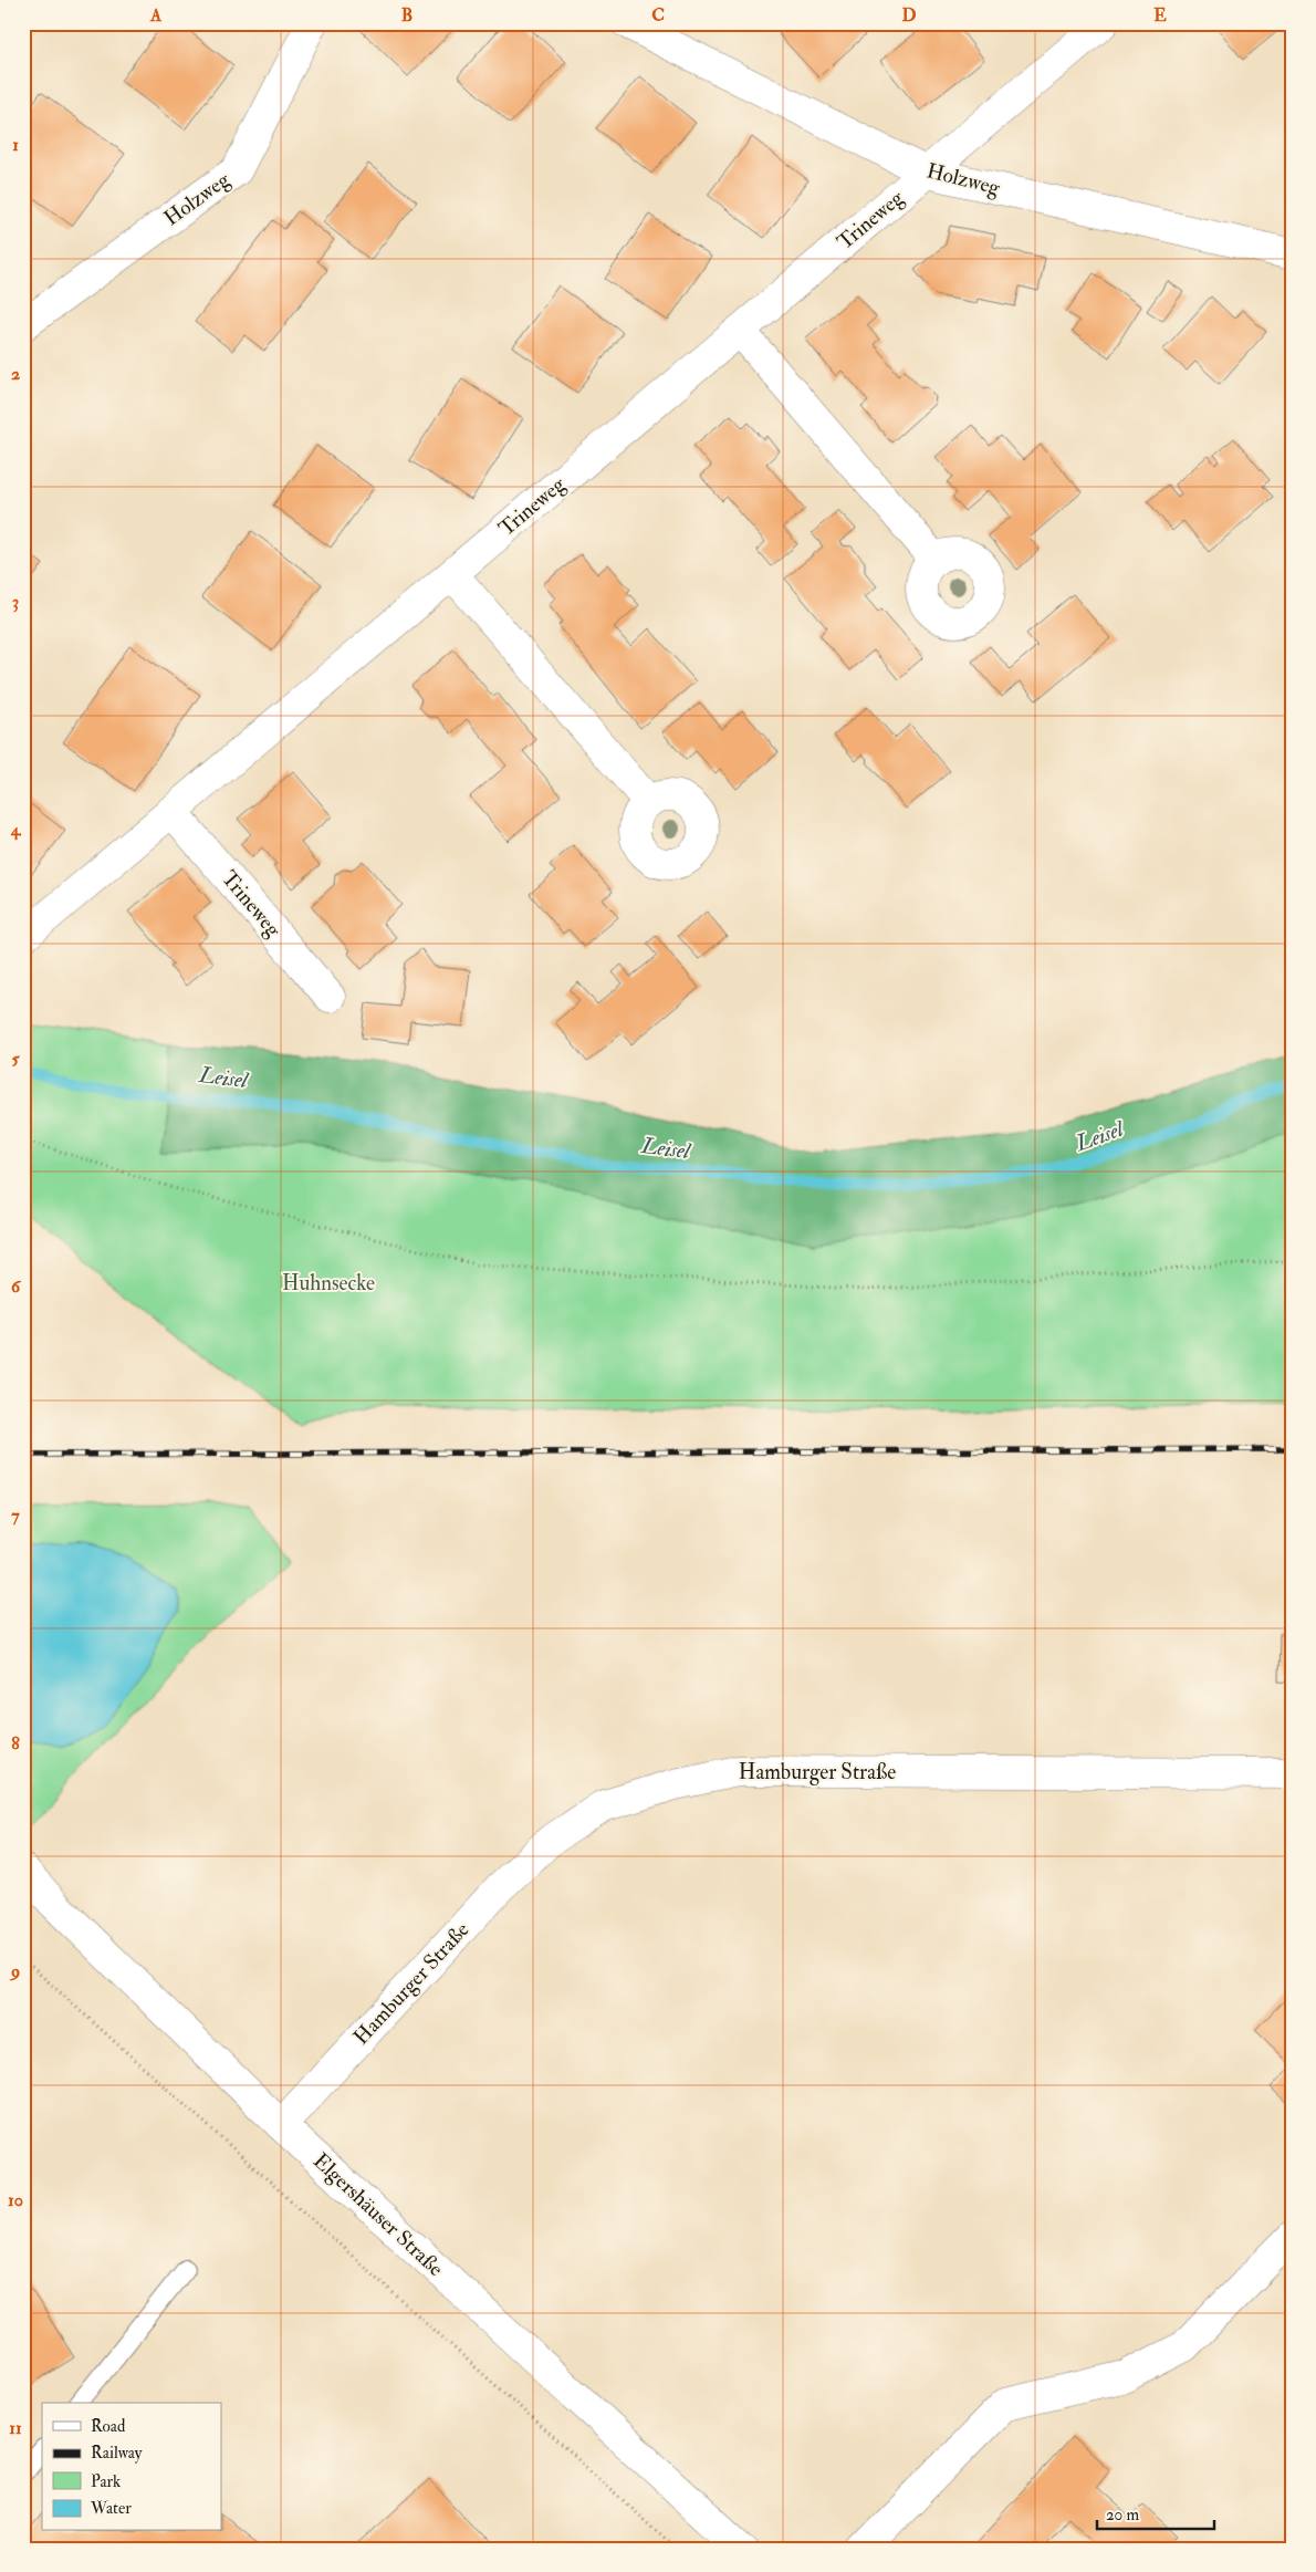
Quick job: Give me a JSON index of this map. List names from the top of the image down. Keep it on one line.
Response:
{"streets":{"street":["Holzweg","Trineweg","Hamburger Straße","Elgershäuser Straße"]},"crossings":[["Holzweg","Trineweg"],["Hamburger Straße","Elgershäuser Straße"]],"water":["Leisel"],"parks":["Huhnsecke"],"legend":["Road","Railway","Park","Water"],"scale_bar":"20 m","grid":{"columns":["A","B","C","D","E"],"rows":["1","2","3","4","5","6","7","8","9","10","11"]}}
